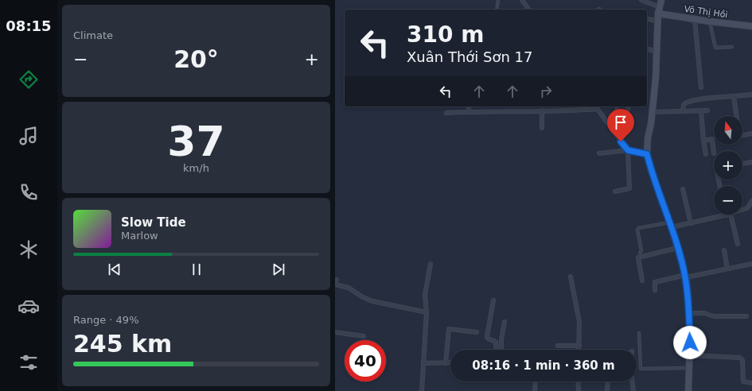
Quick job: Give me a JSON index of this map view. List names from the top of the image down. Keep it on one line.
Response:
{"streets":{"street":["Võ Thị Hồi"]},"north":"top","page":{"tabs":"08:15","tile":["Climate",["37","km/h"],["Range · 49%","245 km"]],"turn":["310 m","Xuân Thới Sơn 17"],"heat":["−","20°","+"],"map_buttons":["+","−"],"song":["Slow Tide","Marlow"],"limit":"40","trip":"08:16 · 1 min · 360 m"}}
